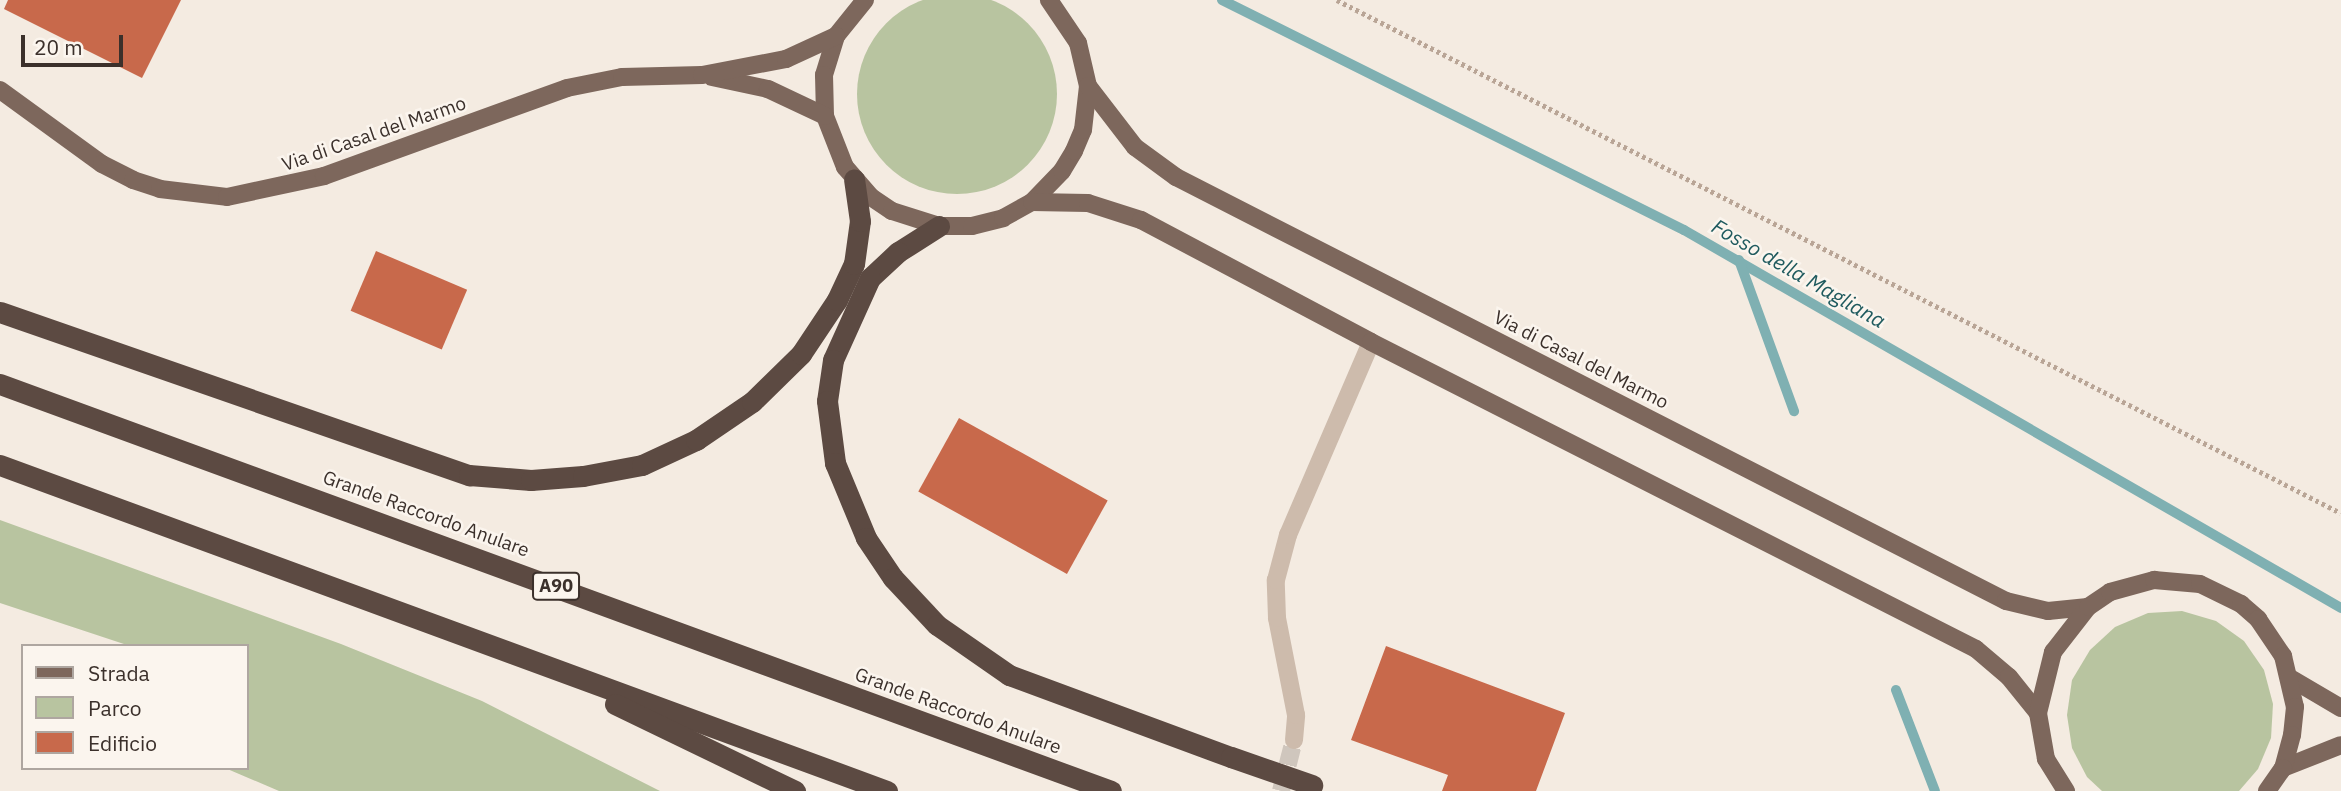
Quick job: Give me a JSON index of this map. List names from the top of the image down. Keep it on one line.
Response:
{"streets":{"highway":["Grande Raccordo Anulare","A90"],"main road":["Via di Casal del Marmo"]},"water":["Fosso della Magliana"],"legend":["Strada","Parco","Edificio"],"scale_bar":"20 m"}
